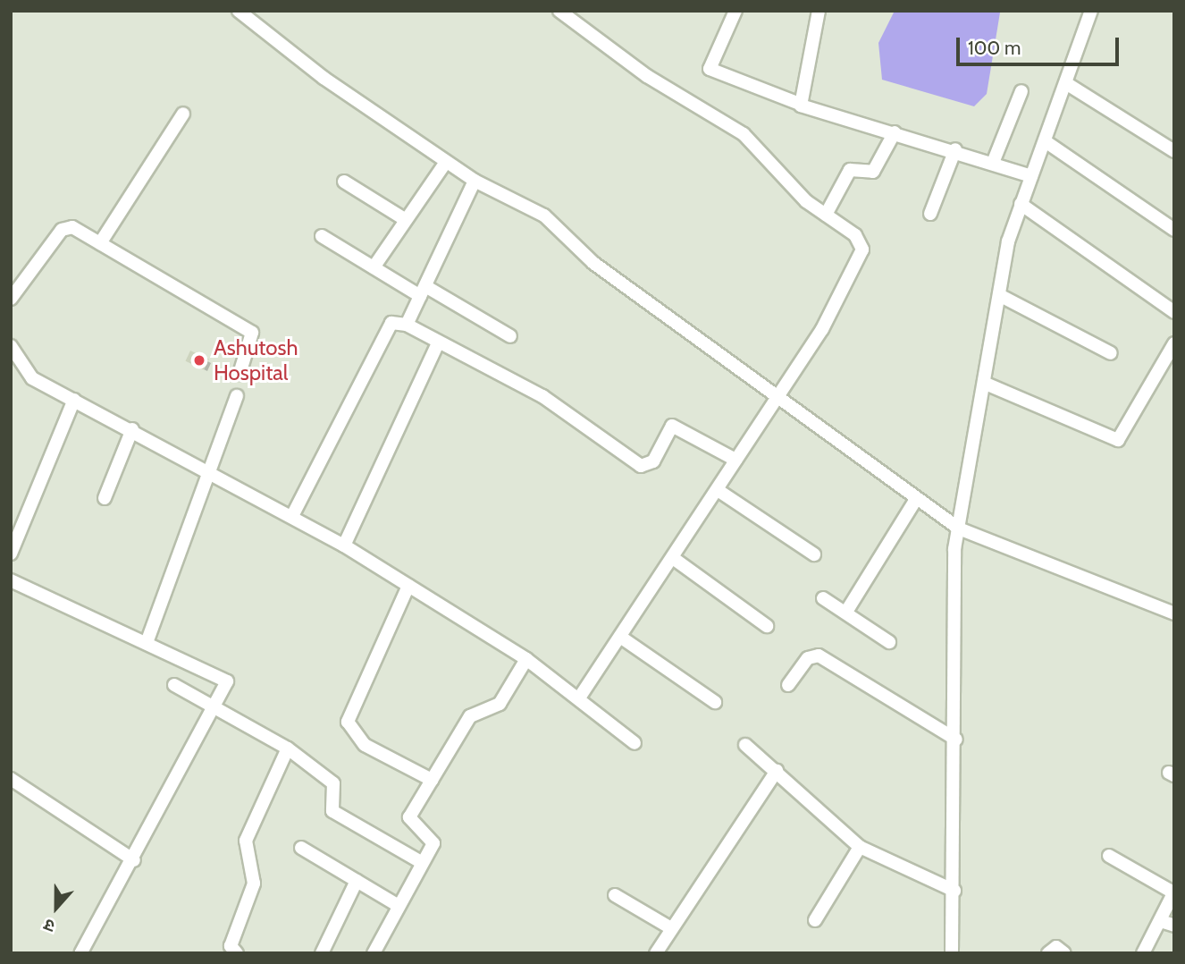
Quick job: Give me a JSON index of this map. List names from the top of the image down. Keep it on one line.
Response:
{"places":["Ashutosh Hospital"],"scale_bar":"100 m","north":"bottom"}
